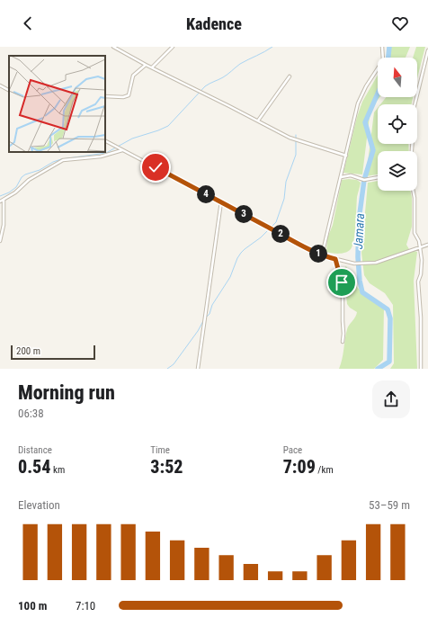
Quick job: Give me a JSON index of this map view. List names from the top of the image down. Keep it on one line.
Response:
{"water":["Jamara"],"scale_bar":"200 m","north":"top","page":{"header":"Kadence","pins":["4","3","2","1"],"scale":"200 m","heading":["Morning run","06:38"],"stats":[["Distance","0.54 km"],["Time","3:52"],["Pace","7:09 /km"]],"chart":["Elevation","53–59 m"],"list":[{"name":"100 m","note":"7:10"}]}}
